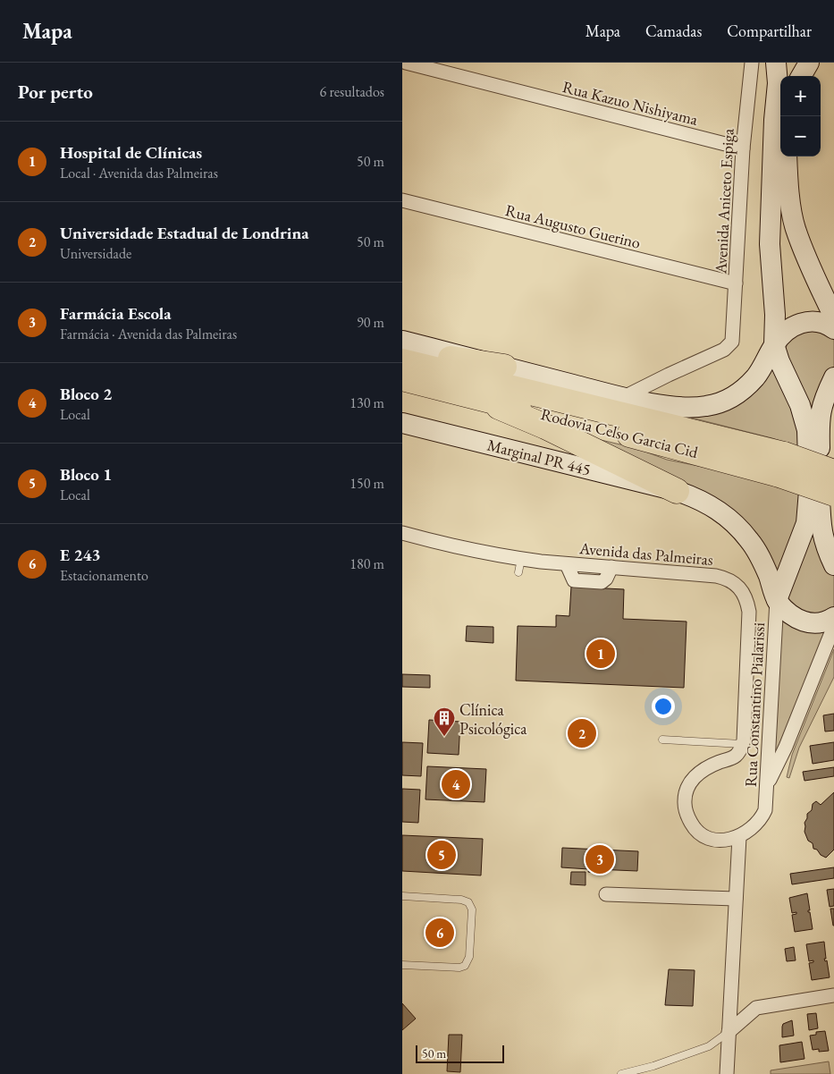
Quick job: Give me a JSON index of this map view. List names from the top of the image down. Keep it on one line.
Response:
{"streets":{"highway":["Rodovia Celso Garcia Cid"],"main road":["Marginal PR 445"],"street":["Rua Kazuo Nishiyama","Avenida Aniceto Espiga","Rua Augusto Guerino","Avenida das Palmeiras","Rua Constantino Pialarissi"]},"crossings":[["Rua Kazuo Nishiyama","Avenida Aniceto Espiga"],["Avenida Aniceto Espiga","Rua Augusto Guerino"],["Marginal PR 445","Rua Constantino Pialarissi"]],"places":{"building":["Clínica Psicológica"]},"scale_bar":"50 m","page":{"header":"Mapa","nav":["Mapa","Camadas","Compartilhar"],"heading":["Por perto","6 resultados"],"map_buttons":["+","−"],"list":[{"mark":"1","name":"Hospital de Clínicas","note":"Local · Avenida das Palmeiras","value":"50 m"},{"mark":"2","name":"Universidade Estadual de Londrina","note":"Universidade","value":"50 m"},{"mark":"3","name":"Farmácia Escola","note":"Farmácia · Avenida das Palmeiras","value":"90 m"},{"mark":"4","name":"Bloco 2","note":"Local","value":"130 m"},{"mark":"5","name":"Bloco 1","note":"Local","value":"150 m"},{"mark":"6","name":"E 243","note":"Estacionamento","value":"180 m"}],"pins":["1","2","4","5","3","6"],"scale":"50 m"}}
